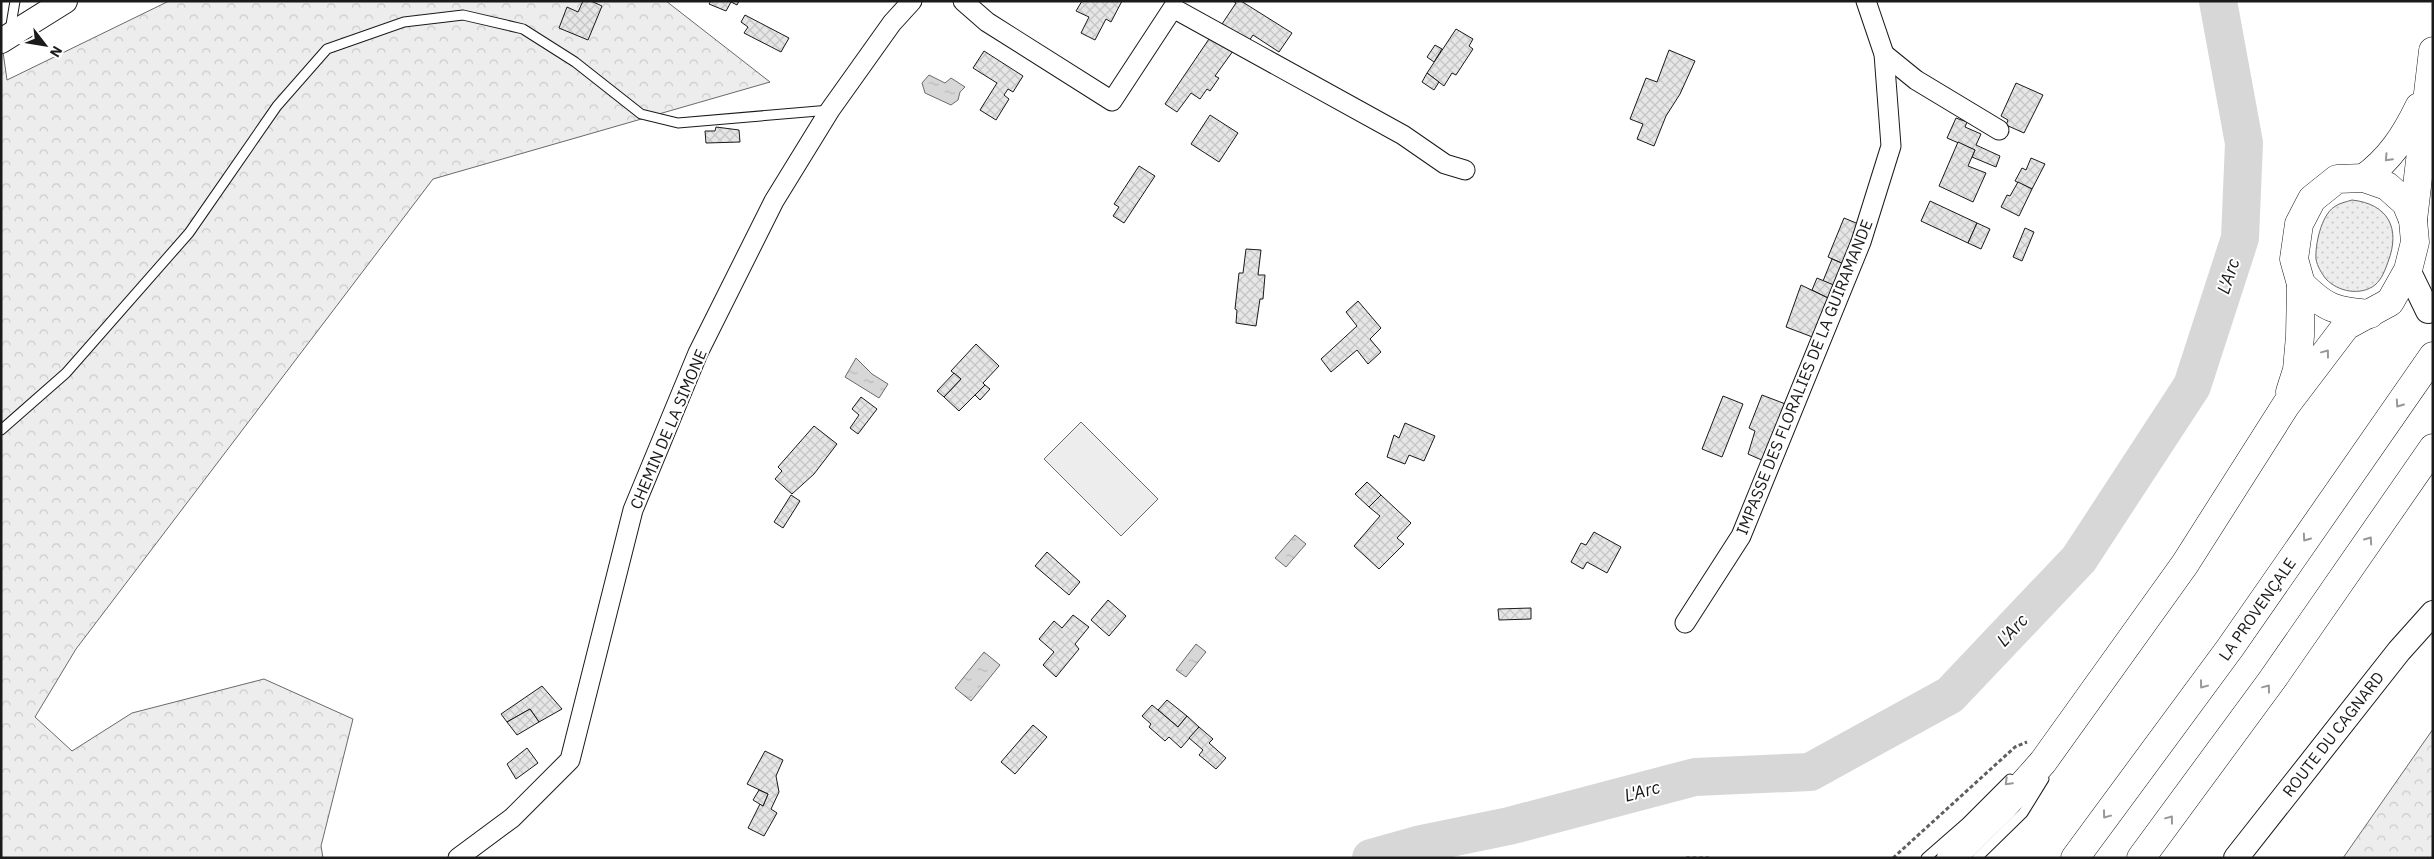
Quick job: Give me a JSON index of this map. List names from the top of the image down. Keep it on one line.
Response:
{"streets":{"main road":["LA PROVENÇALE"],"street":["IMPASSE DES FLORALIES DE LA GUIRAMANDE","CHEMIN DE LA SIMONE","ROUTE DU CAGNARD"]},"water":["L'Arc"],"north":"bottom right"}
